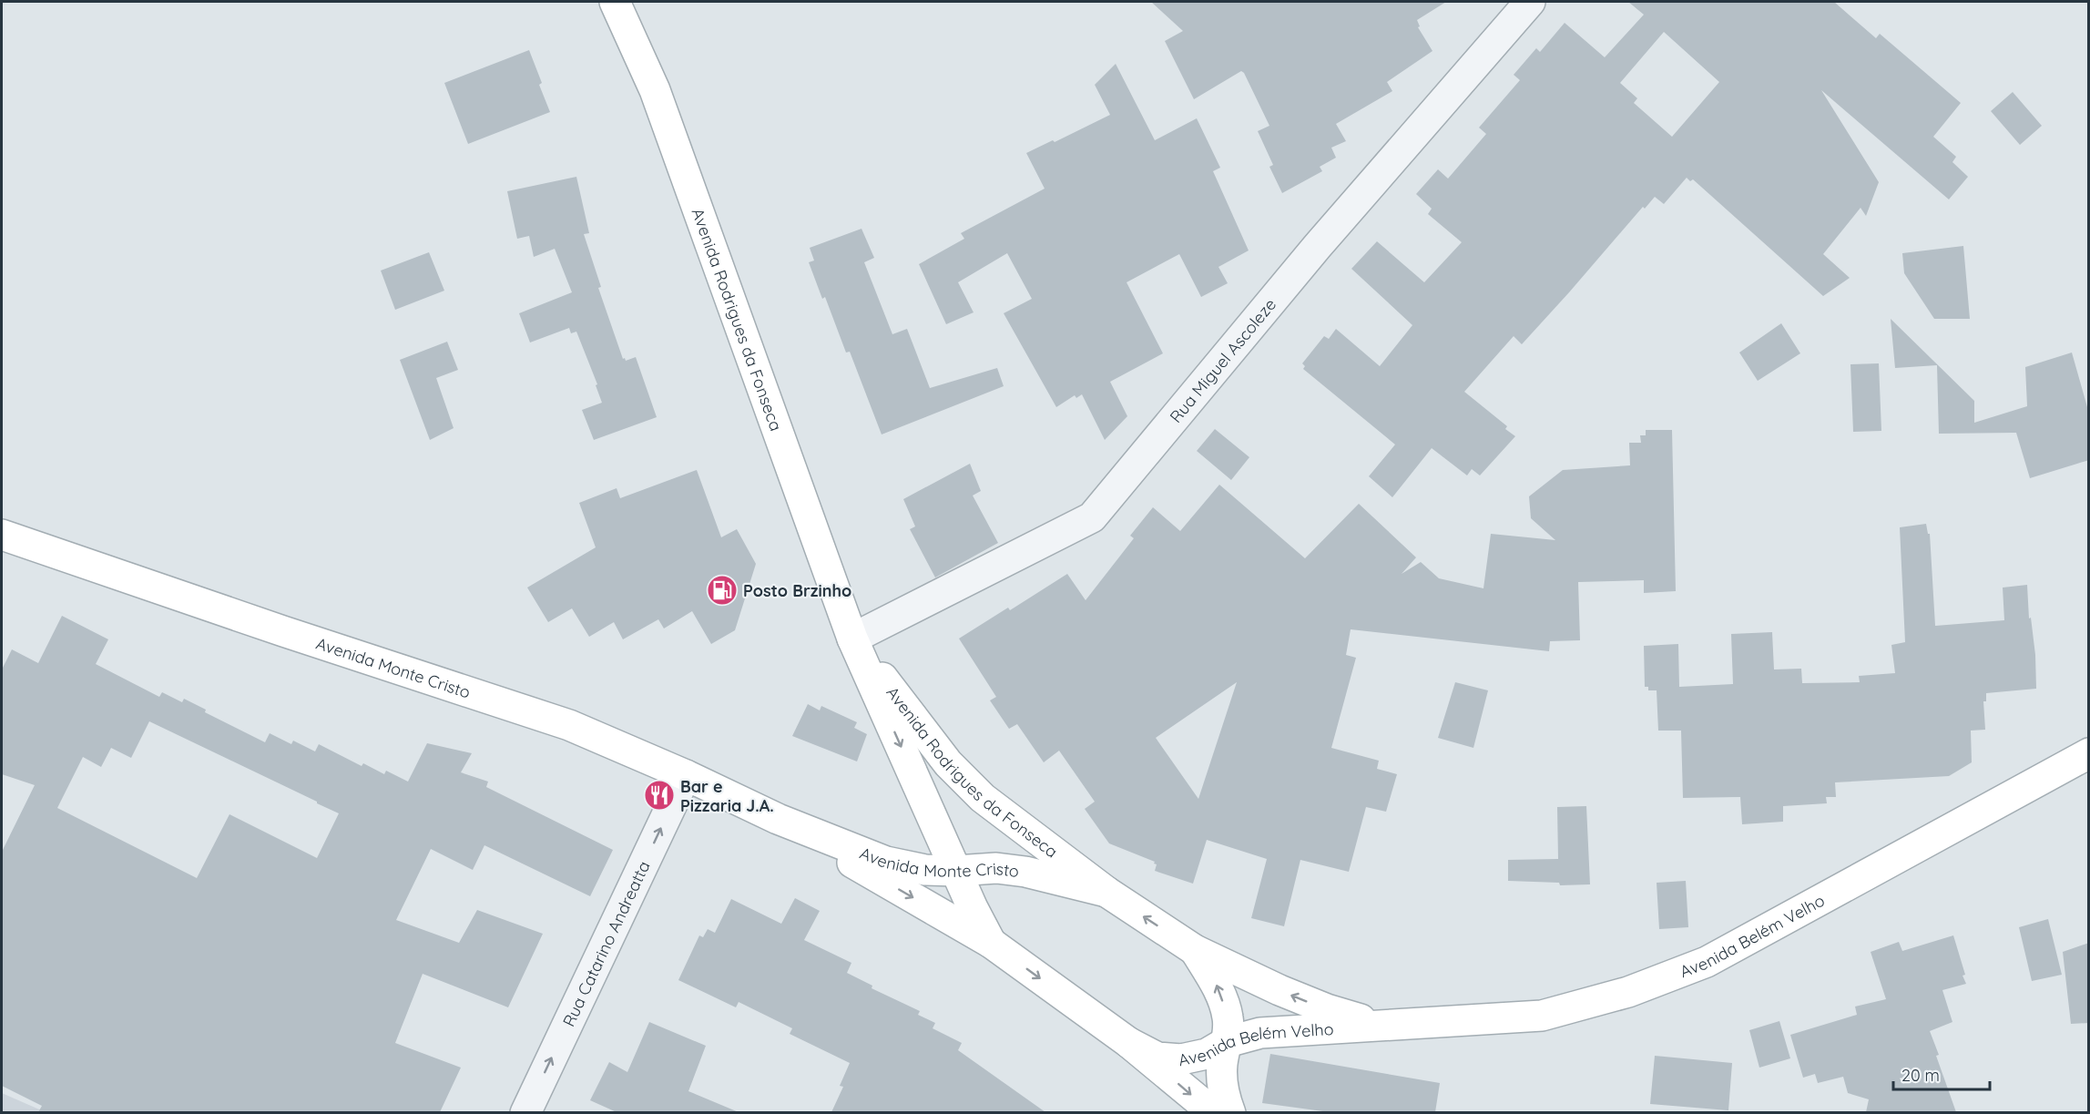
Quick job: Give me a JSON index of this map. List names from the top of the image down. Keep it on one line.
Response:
{"streets":{"main road":["Avenida Rodrigues da Fonseca","Avenida Monte Cristo","Avenida Belém Velho"],"street":["Rua Miguel Ascoleze","Rua Catarino Andreatta"]},"crossings":[["Avenida Rodrigues da Fonseca","Rua Miguel Ascoleze"],["Avenida Rodrigues da Fonseca","Avenida Monte Cristo"],["Avenida Rodrigues da Fonseca","Avenida Belém Velho"],["Avenida Monte Cristo","Avenida Belém Velho"],["Avenida Monte Cristo","Rua Catarino Andreatta"]],"one_way":["Rua Catarino Andreatta"],"places":{"fuel station":["Posto Brzinho"],"restaurant":["Bar e Pizzaria J.A."]},"scale_bar":"20 m"}
